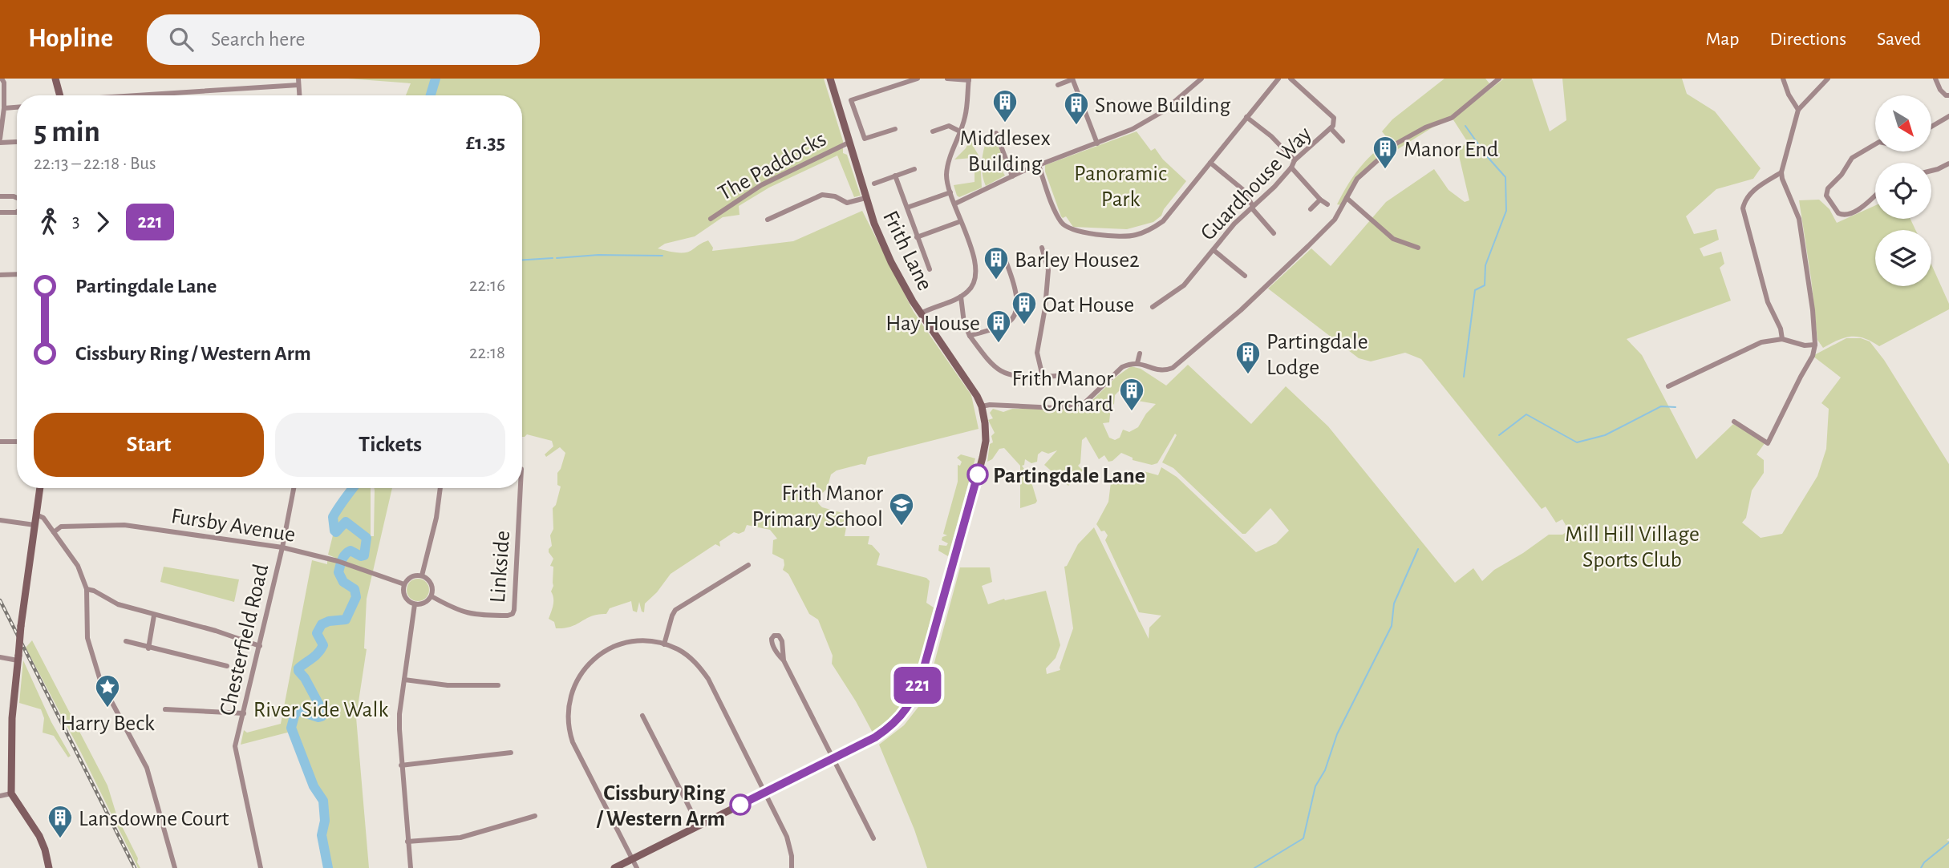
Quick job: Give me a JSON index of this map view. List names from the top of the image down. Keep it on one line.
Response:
{"streets":{"street":["The Paddocks","Guardhouse Way","Frith Lane","Fursby Avenue","Linkside","Chesterfield Road"]},"crossings":[["The Paddocks","Frith Lane"],["Fursby Avenue","Linkside"],["Fursby Avenue","Chesterfield Road"]],"parks":["Panoramic Park","Mill Hill Village Sports Club","River Side Walk"],"places":{"building":["Middlesex Building","Snowe Building","Manor End","Barley House2","Oat House","Hay House","Partingdale Lodge","Frith Manor Orchard","Lansdowne Court"],"other":["Partingdale Lane","Cissbury Ring / Western Arm"],"school or university":["Frith Manor Primary School"],"place":["Harry Beck"]},"lines":["bus line 221"],"north":"bottom right","page":{"header":"Hopline","search":"Search here","nav":["Map","Directions","Saved"],"on_map":"221","heading":["5 min","22:13 – 22:18 · Bus","£1.35"],"legs":["3","221"],"list":[{"name":"Partingdale Lane","value":"22:16"},{"name":"Cissbury Ring / Western Arm","value":"22:18"}],"buttons":["Start","Tickets"]}}
